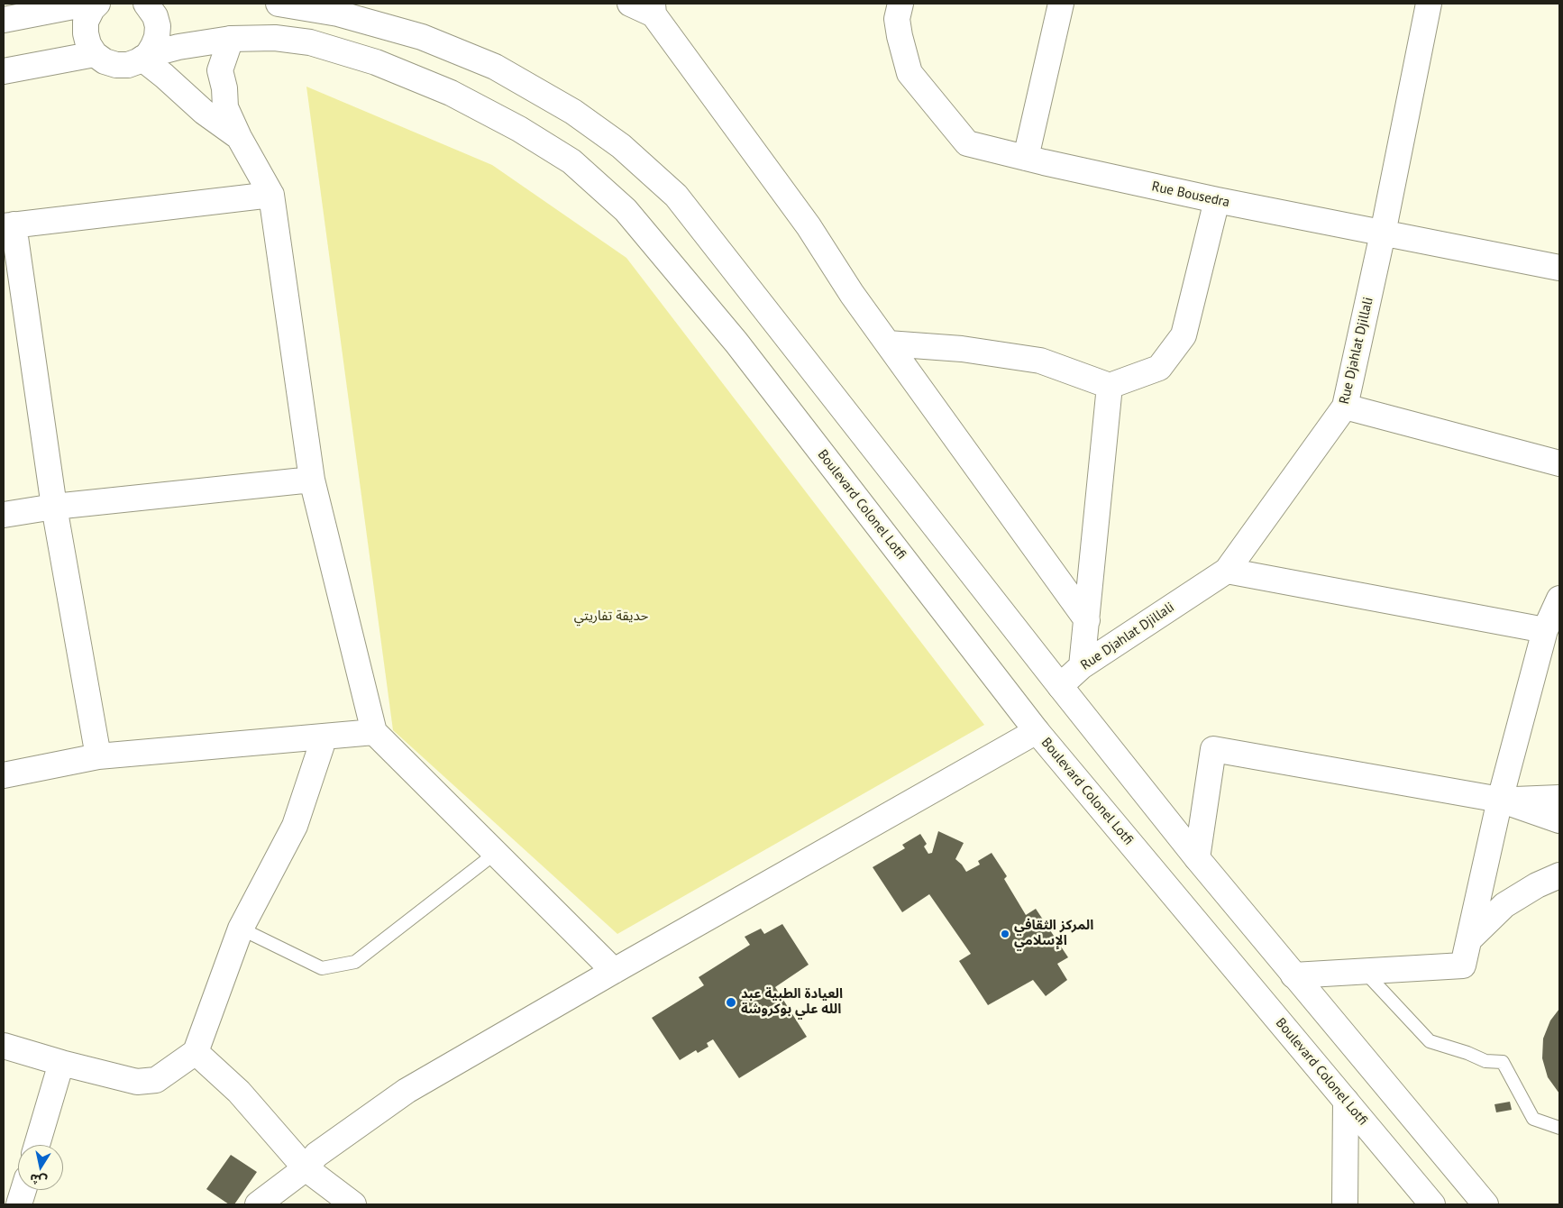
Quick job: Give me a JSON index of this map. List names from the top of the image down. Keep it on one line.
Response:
{"streets":{"street":["Rue Bousedra","Rue Djahlat Djillali","Boulevard Colonel Lotfi"]},"crossings":[["Rue Bousedra","Rue Djahlat Djillali"]],"parks":["حديقة تفاريتي"],"places":["المركز الثقافي الإسلامي","العيادة الطبية عبد الله علي بوكروشة"],"north":"bottom"}
